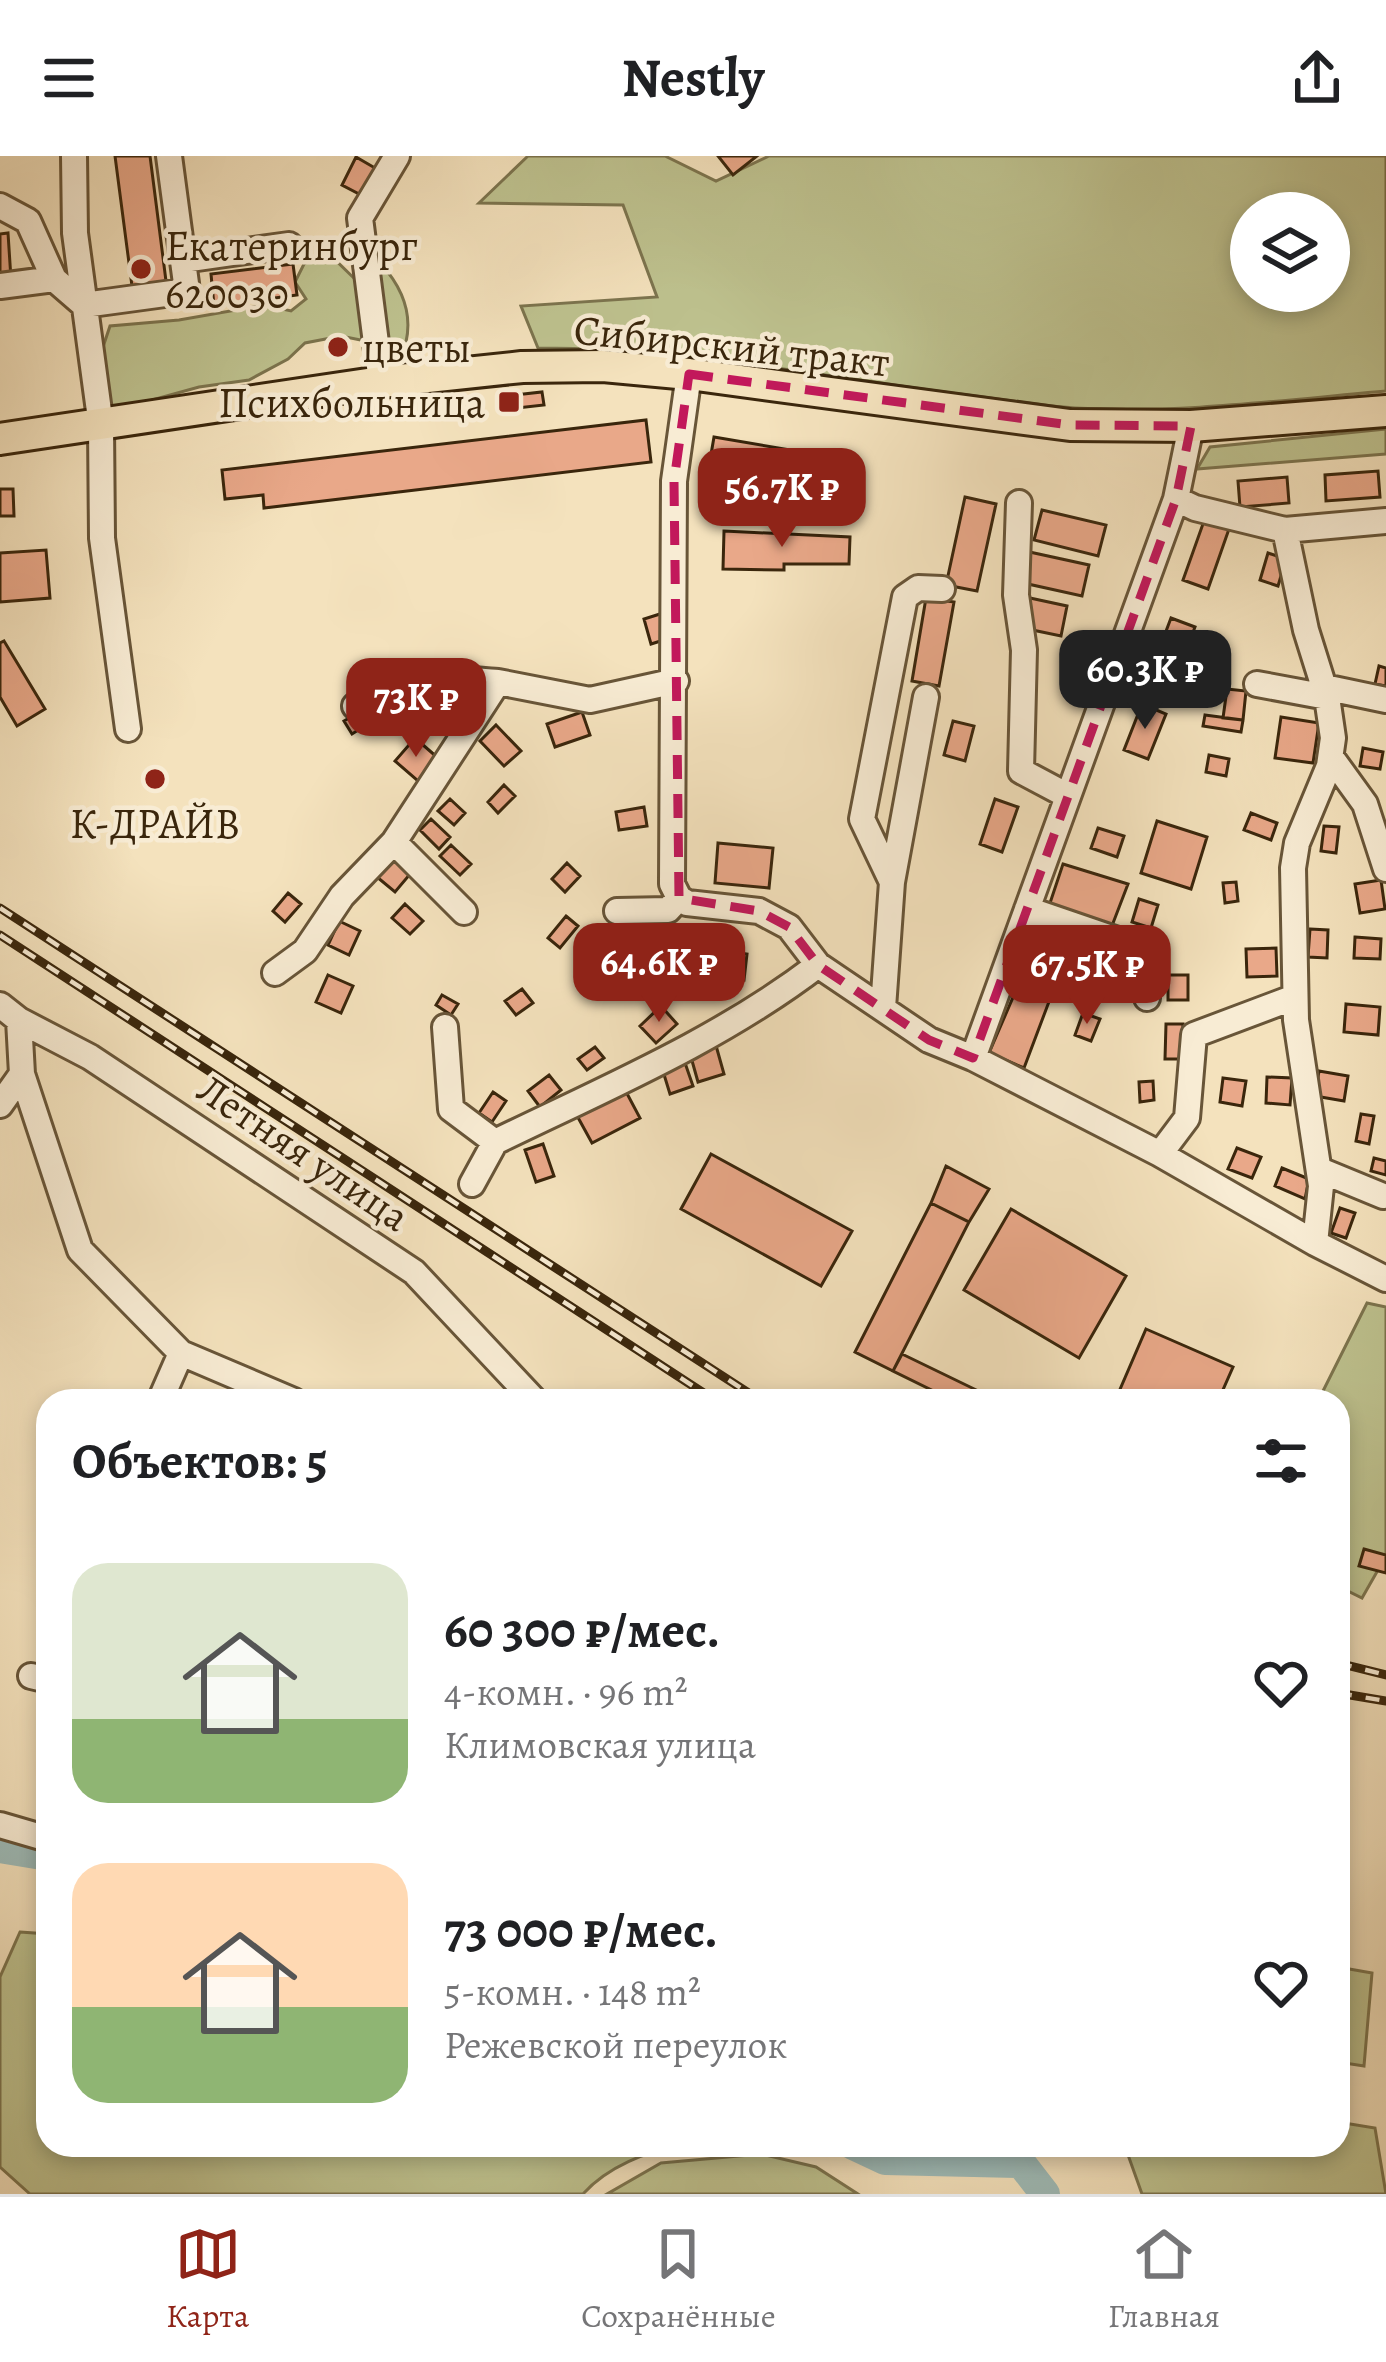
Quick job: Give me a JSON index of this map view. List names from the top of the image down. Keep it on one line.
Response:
{"streets":{"main road":["Сибирский тракт"],"street":["Летняя улица"]},"places":{"other":["Екатеринбург 620030","цветы","К-ДРАЙВ"],"transit":["Психбольница"]},"page":{"header":"Nestly","price":["56.7K ₽","60.3K ₽","73K ₽","64.6K ₽","67.5K ₽"],"heading":"Объектов: 5","list":[{"name":"60 300 ₽/мес.","note":"4-комн. · 96 m² · Климовская улица"},{"name":"73 000 ₽/мес.","note":"5-комн. · 148 m² · Режевской переулок"}],"tabs":["Карта","Сохранённые","Главная"]}}
